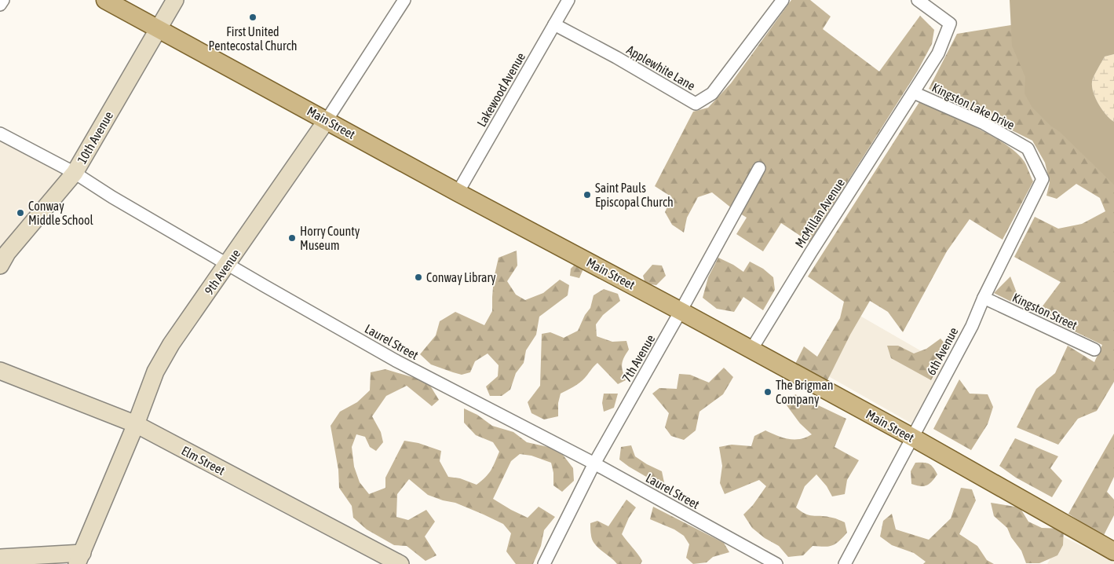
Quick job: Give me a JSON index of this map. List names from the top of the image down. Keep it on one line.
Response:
{"streets":{"main road":["Main Street"],"street":["Applewhite Lane","Lakewood Avenue","Kingston Lake Drive","10th Avenue","McMillan Avenue","9th Avenue","Kingston Street","Laurel Street","6th Avenue","7th Avenue","Elm Street"]},"crossings":[["Applewhite Lane","Lakewood Avenue"],["Lakewood Avenue","Main Street"],["Kingston Lake Drive","McMillan Avenue"],["Kingston Lake Drive","6th Avenue"],["Main Street","10th Avenue"],["Main Street","McMillan Avenue"],["Main Street","9th Avenue"],["Main Street","6th Avenue"],["Main Street","7th Avenue"],["10th Avenue","Laurel Street"],["9th Avenue","Laurel Street"],["9th Avenue","Elm Street"],["Kingston Street","6th Avenue"],["Laurel Street","7th Avenue"]],"places":["First United Pentecostal Church","Saint Pauls Episcopal Church","Conway Middle School","Horry County Museum","Conway Library","The Brigman Company"]}
